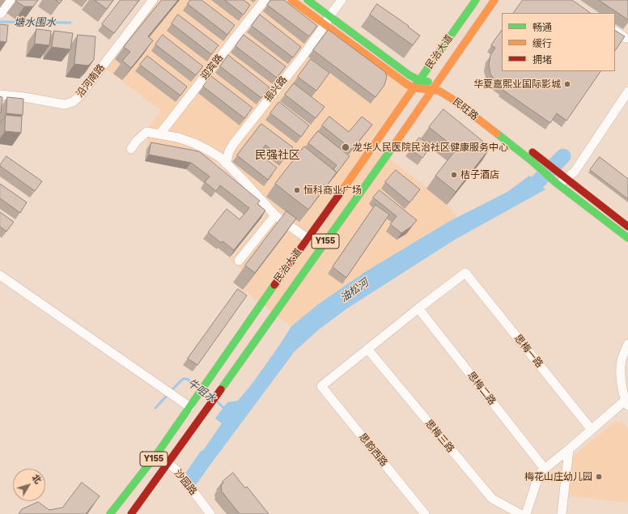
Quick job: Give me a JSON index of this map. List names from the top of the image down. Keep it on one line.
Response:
{"streets":{"main road":["民治大道","民旺路","Y155"],"street":["迎宾路","沿河南路","振兴路","思梅一路","思梅二路","思梅三路","思韵西路","沙园路"]},"crossings":[["民治大道","民旺路"],["民治大道","沙园路"],["振兴路","民旺路"],["思梅一路","思梅二路"],["思梅三路","思韵西路"]],"districts":["民强社区"],"water":["塘水围水","油松河","牛咀水"],"places":["华夏嘉熙业国际影城","龙华人民医院民治社区健康服务中心","桔子酒店","恒科商业广场","梅花山庄幼儿园"],"legend":["畅通","缓行","拥堵"],"north":"top right"}
